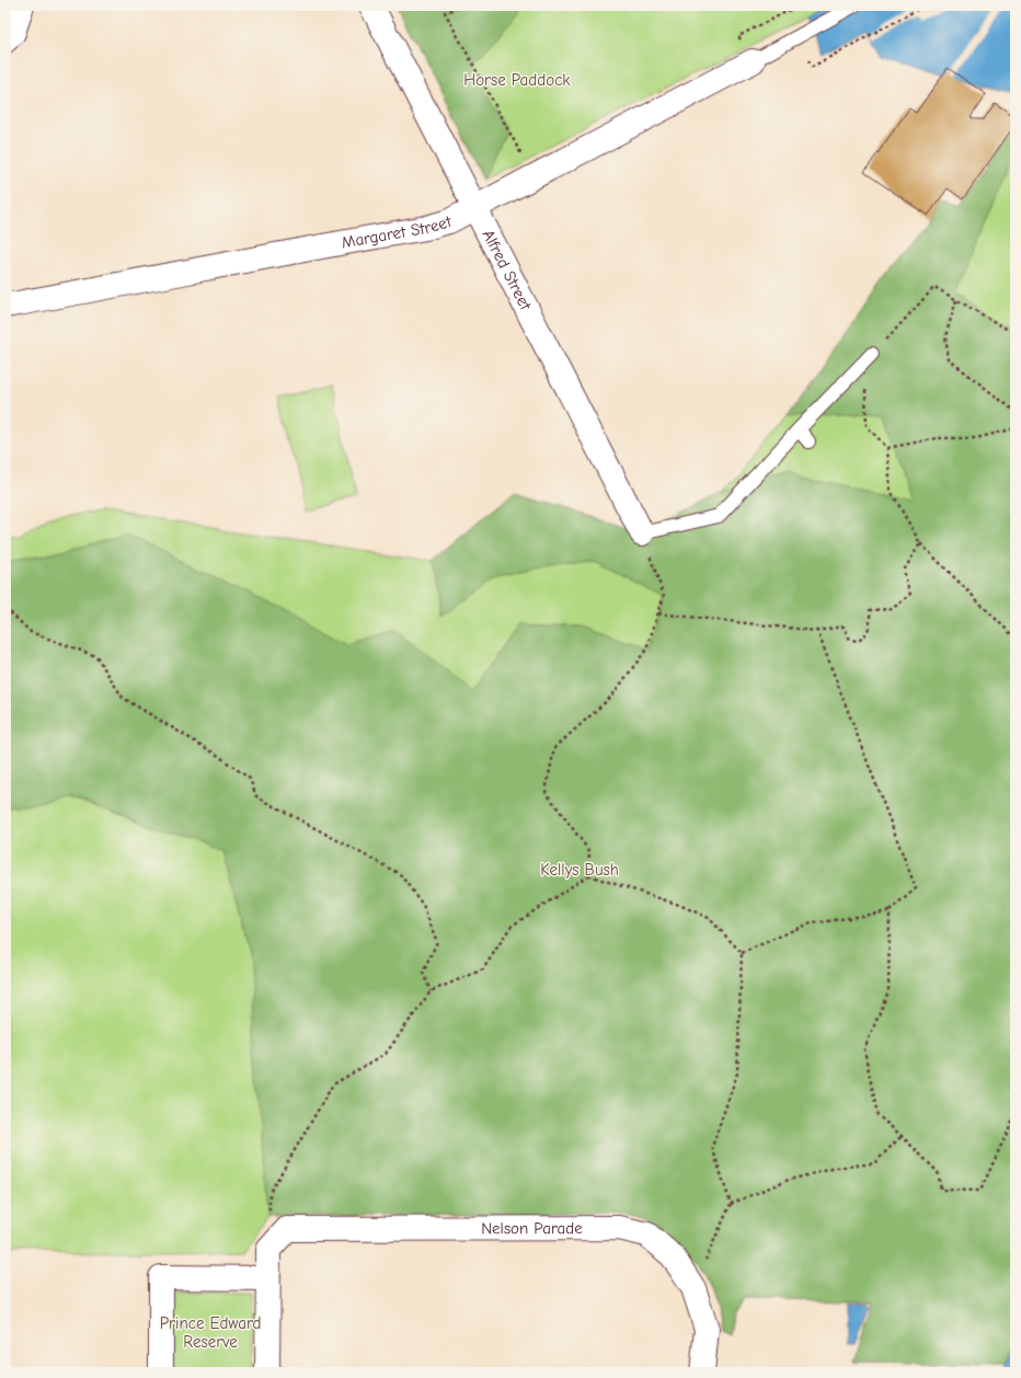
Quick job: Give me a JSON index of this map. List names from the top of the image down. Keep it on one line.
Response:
{"streets":{"street":["Margaret Street","Alfred Street","Nelson Parade"]},"crossings":[["Margaret Street","Alfred Street"]],"parks":["Horse Paddock","Kellys Bush","Prince Edward Reserve"]}
